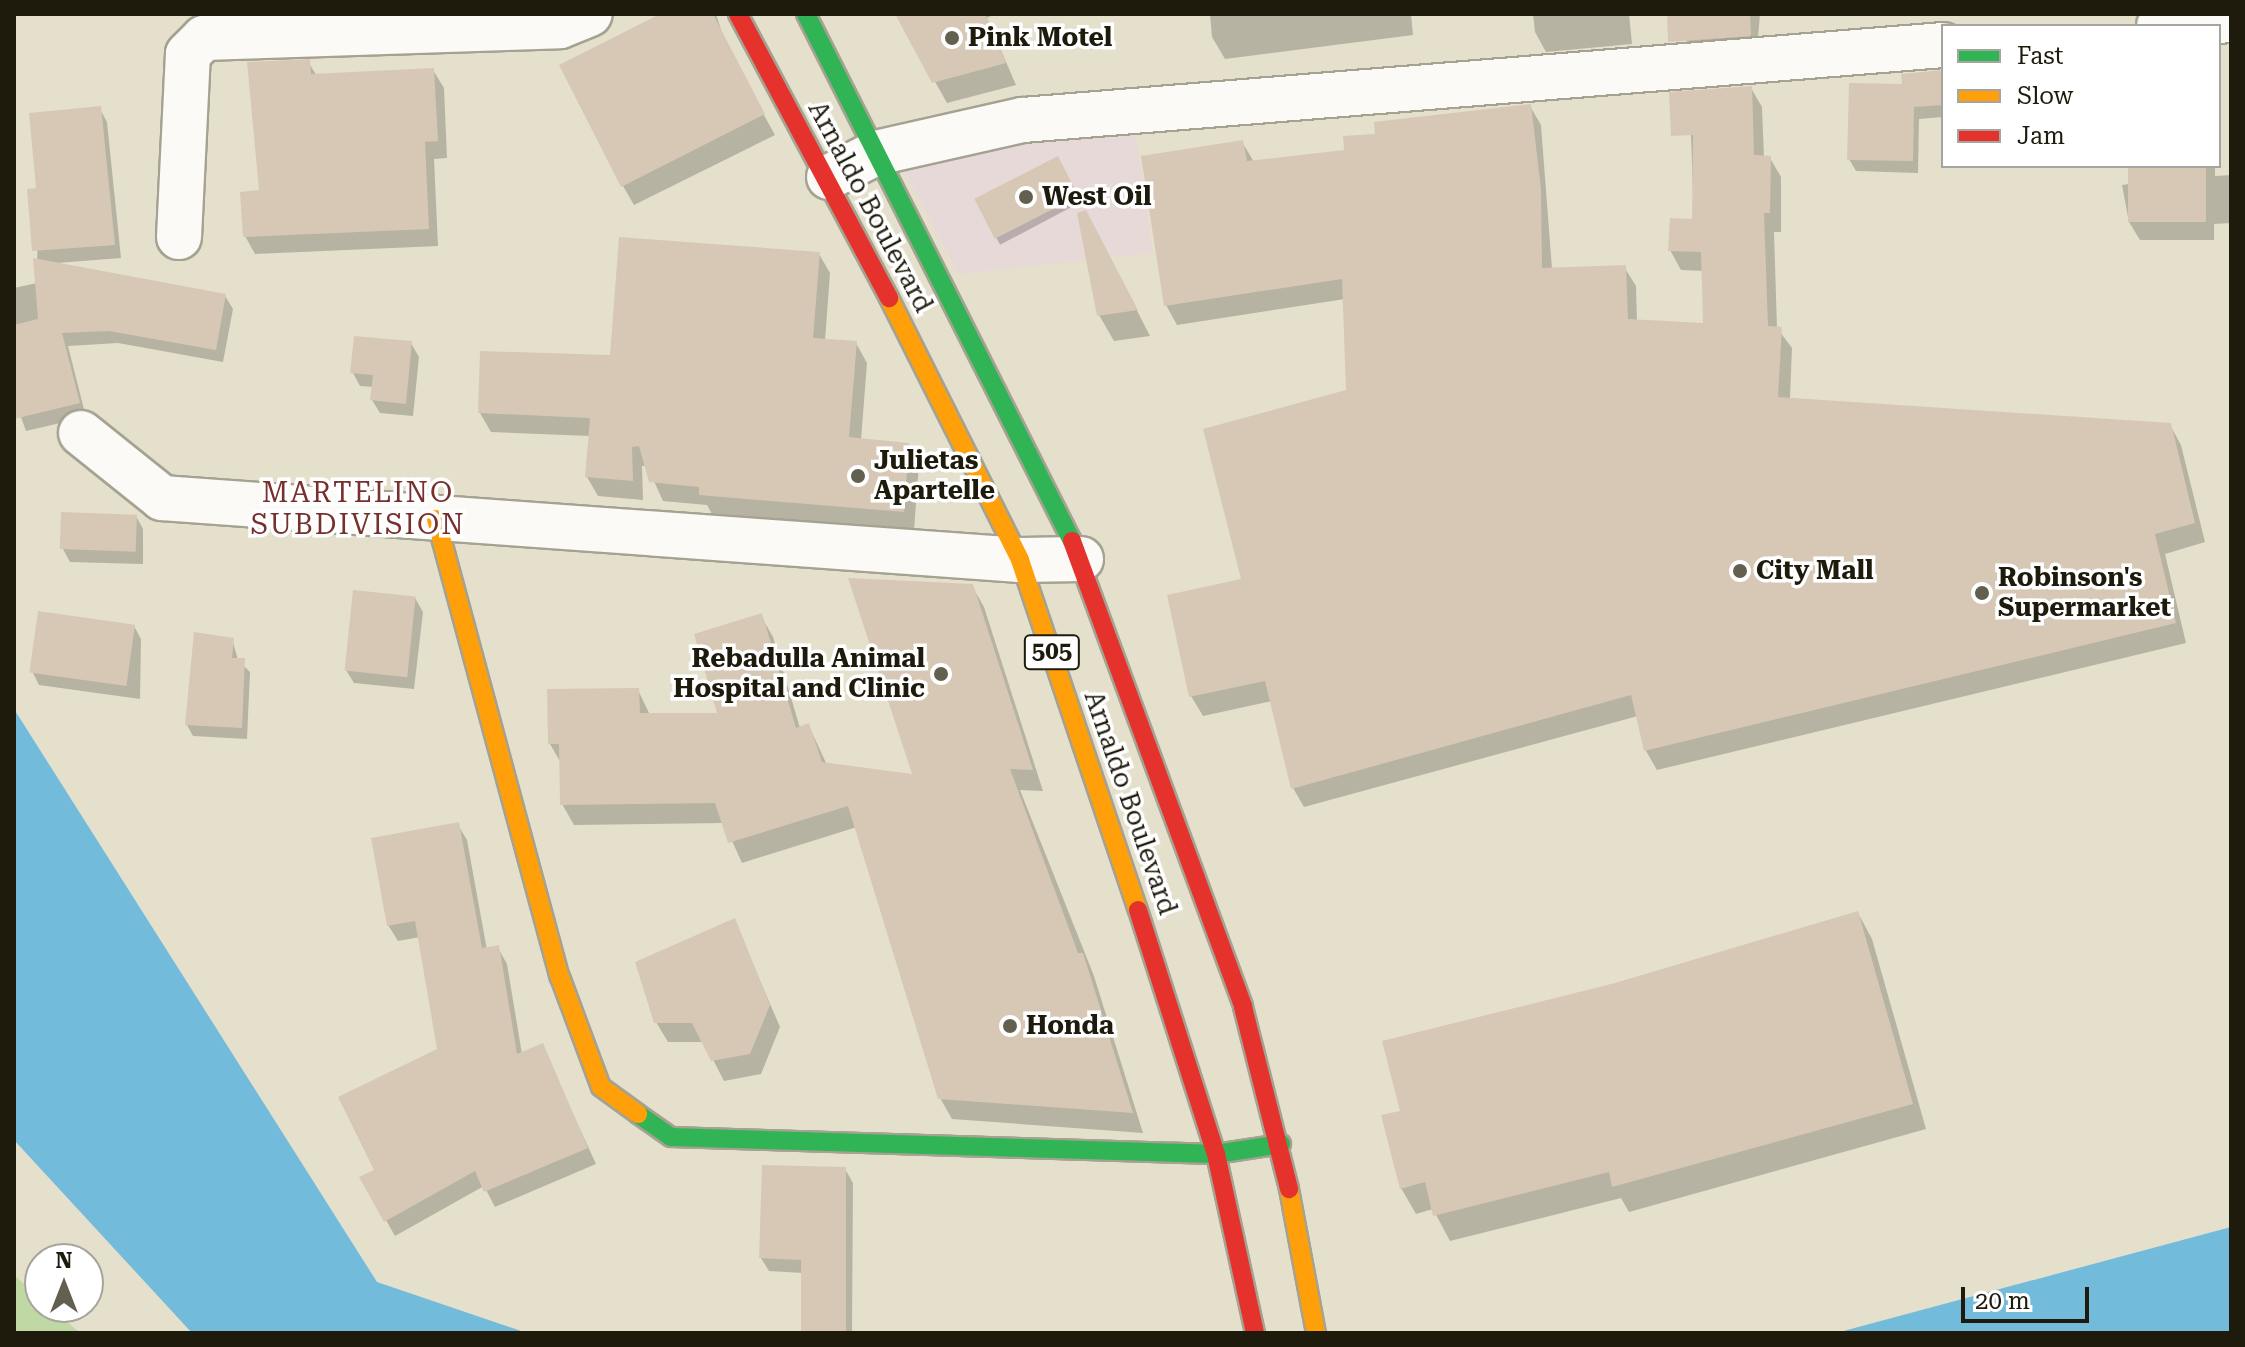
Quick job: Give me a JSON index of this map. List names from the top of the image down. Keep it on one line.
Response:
{"streets":{"main road":["Arnaldo Boulevard","505"]},"districts":["MARTELINO SUBDIVISION"],"places":["Pink Motel","West Oil","Julietas Apartelle","City Mall","Robinson's Supermarket","Rebadulla Animal Hospital and Clinic","Honda"],"legend":["Fast","Slow","Jam"],"scale_bar":"20 m","north":"top"}
